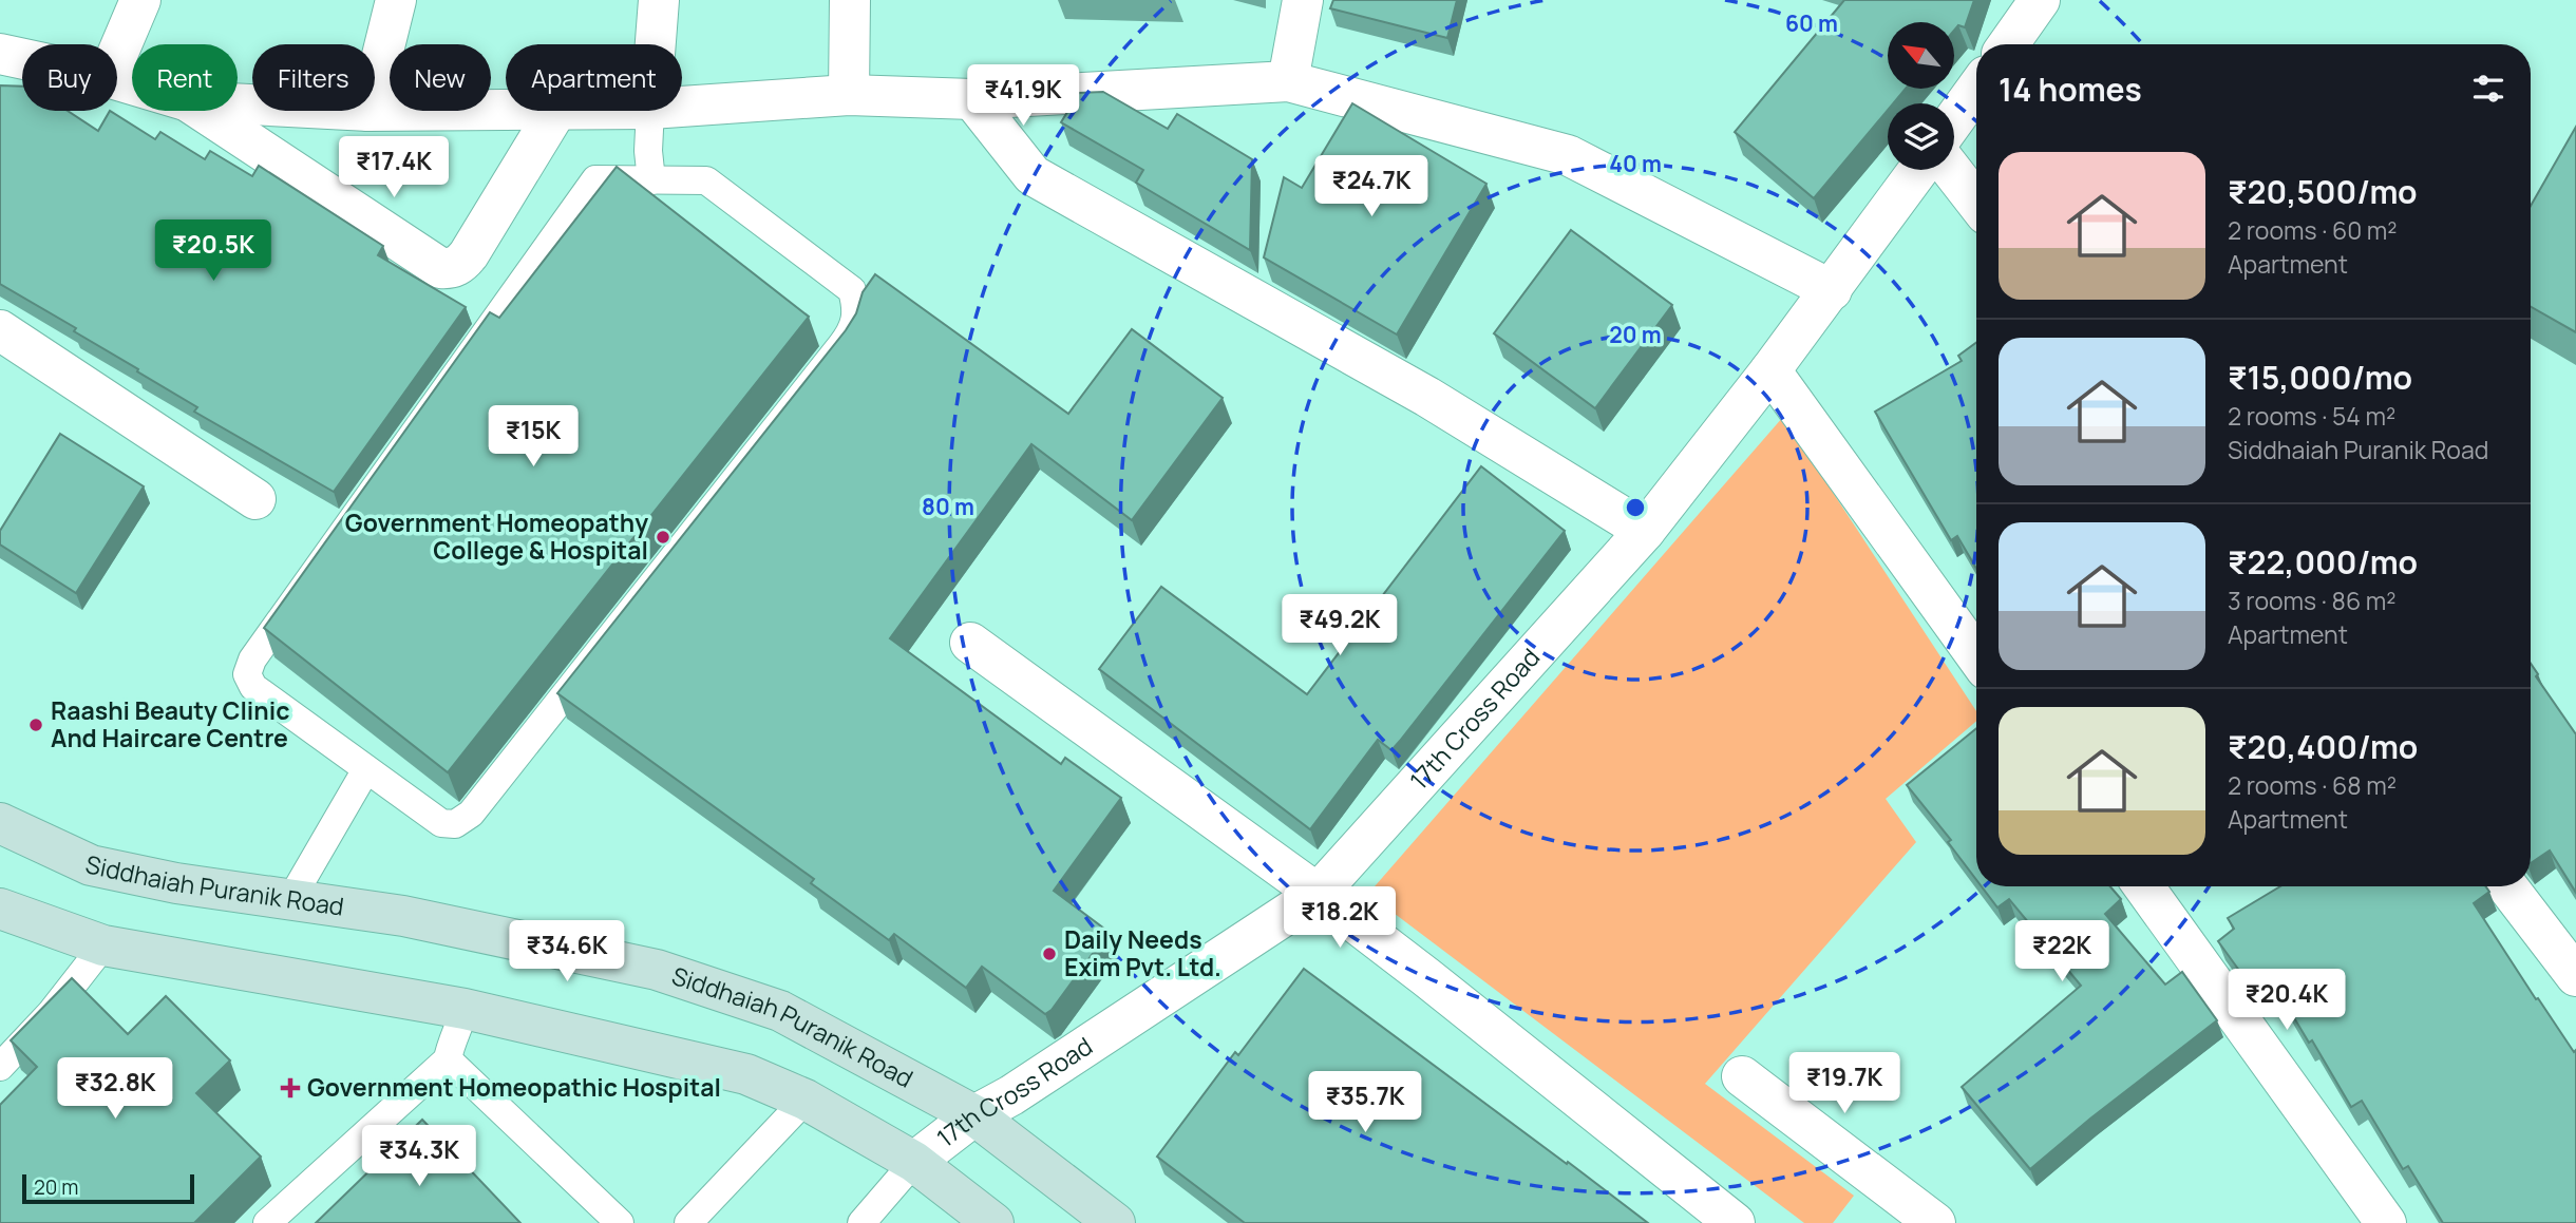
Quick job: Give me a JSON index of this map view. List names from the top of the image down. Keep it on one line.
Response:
{"streets":{"main road":["Siddhaiah Puranik Road"],"street":["17th Cross Road"]},"crossings":[["17th Cross Road","Siddhaiah Puranik Road"]],"places":{"other":["Government Homeopathy College & Hospital","Raashi Beauty Clinic And Haircare Centre","Daily Needs Exim Pvt. Ltd."],"health":["Government Homeopathic Hospital"]},"scale_bar":"20 m","north":"top left","page":{"chip":["Buy","Rent","Filters","New","Apartment"],"heading":"14 homes","price":["₹41.9K","₹17.4K","₹24.7K","₹20.5K","₹15K","₹49.2K","₹18.2K","₹34.6K","₹22K","₹20.4K","₹19.7K","₹32.8K","₹35.7K","₹34.3K"],"list":[{"name":"₹20,500/mo","note":"2 rooms · 60 m² · Apartment"},{"name":"₹15,000/mo","note":"2 rooms · 54 m² · Siddhaiah Puranik Road"},{"name":"₹22,000/mo","note":"3 rooms · 86 m² · Apartment"},{"name":"₹20,400/mo","note":"2 rooms · 68 m² · Apartment"}],"scale":"20 m"},"rings":["60 m","40 m","20 m","80 m"]}
